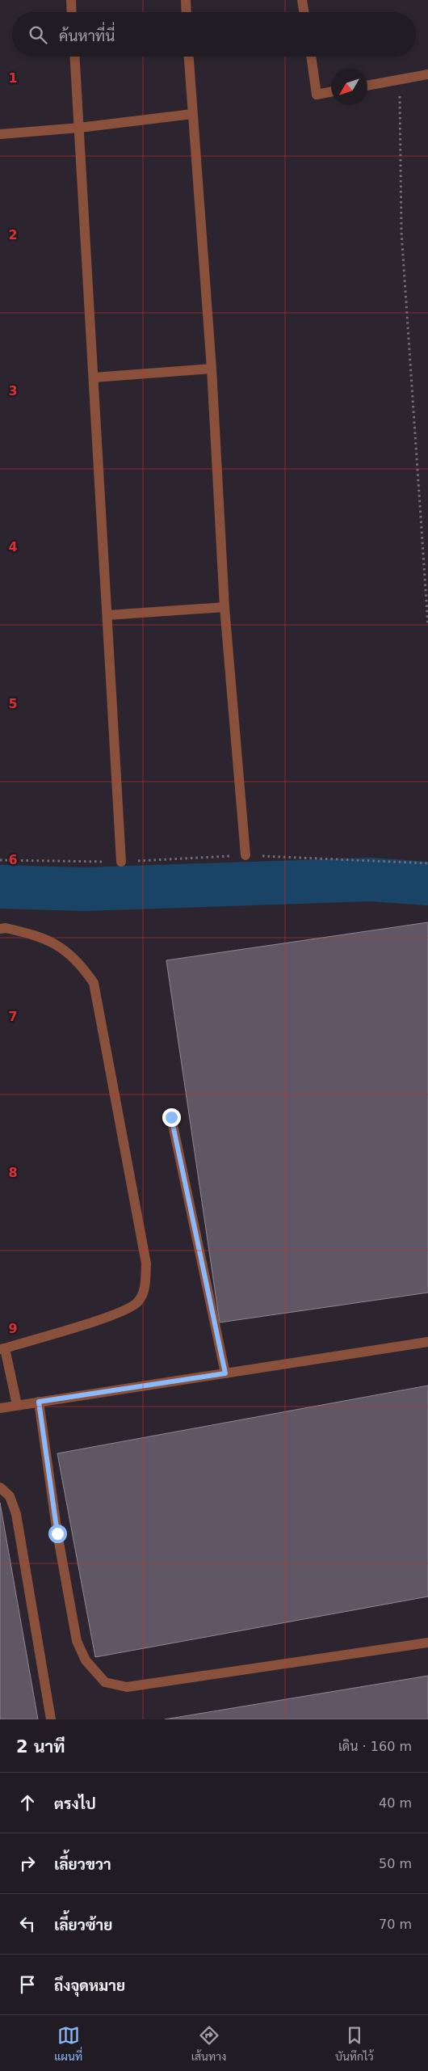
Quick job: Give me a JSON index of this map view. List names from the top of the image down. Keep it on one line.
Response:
{"north":"bottom left","page":{"search":"ค้นหาที่นี่","heading":["2 นาที","เดิน · 160 m"],"list":[["ตรงไป","40 m"],["เลี้ยวขวา","50 m"],["เลี้ยวซ้าย","70 m"],"ถึงจุดหมาย"],"nav":["แผนที่","เส้นทาง","บันทึกไว้"]},"grid":{"rows":["1","2","3","4","5","6","7","8","9"]}}
